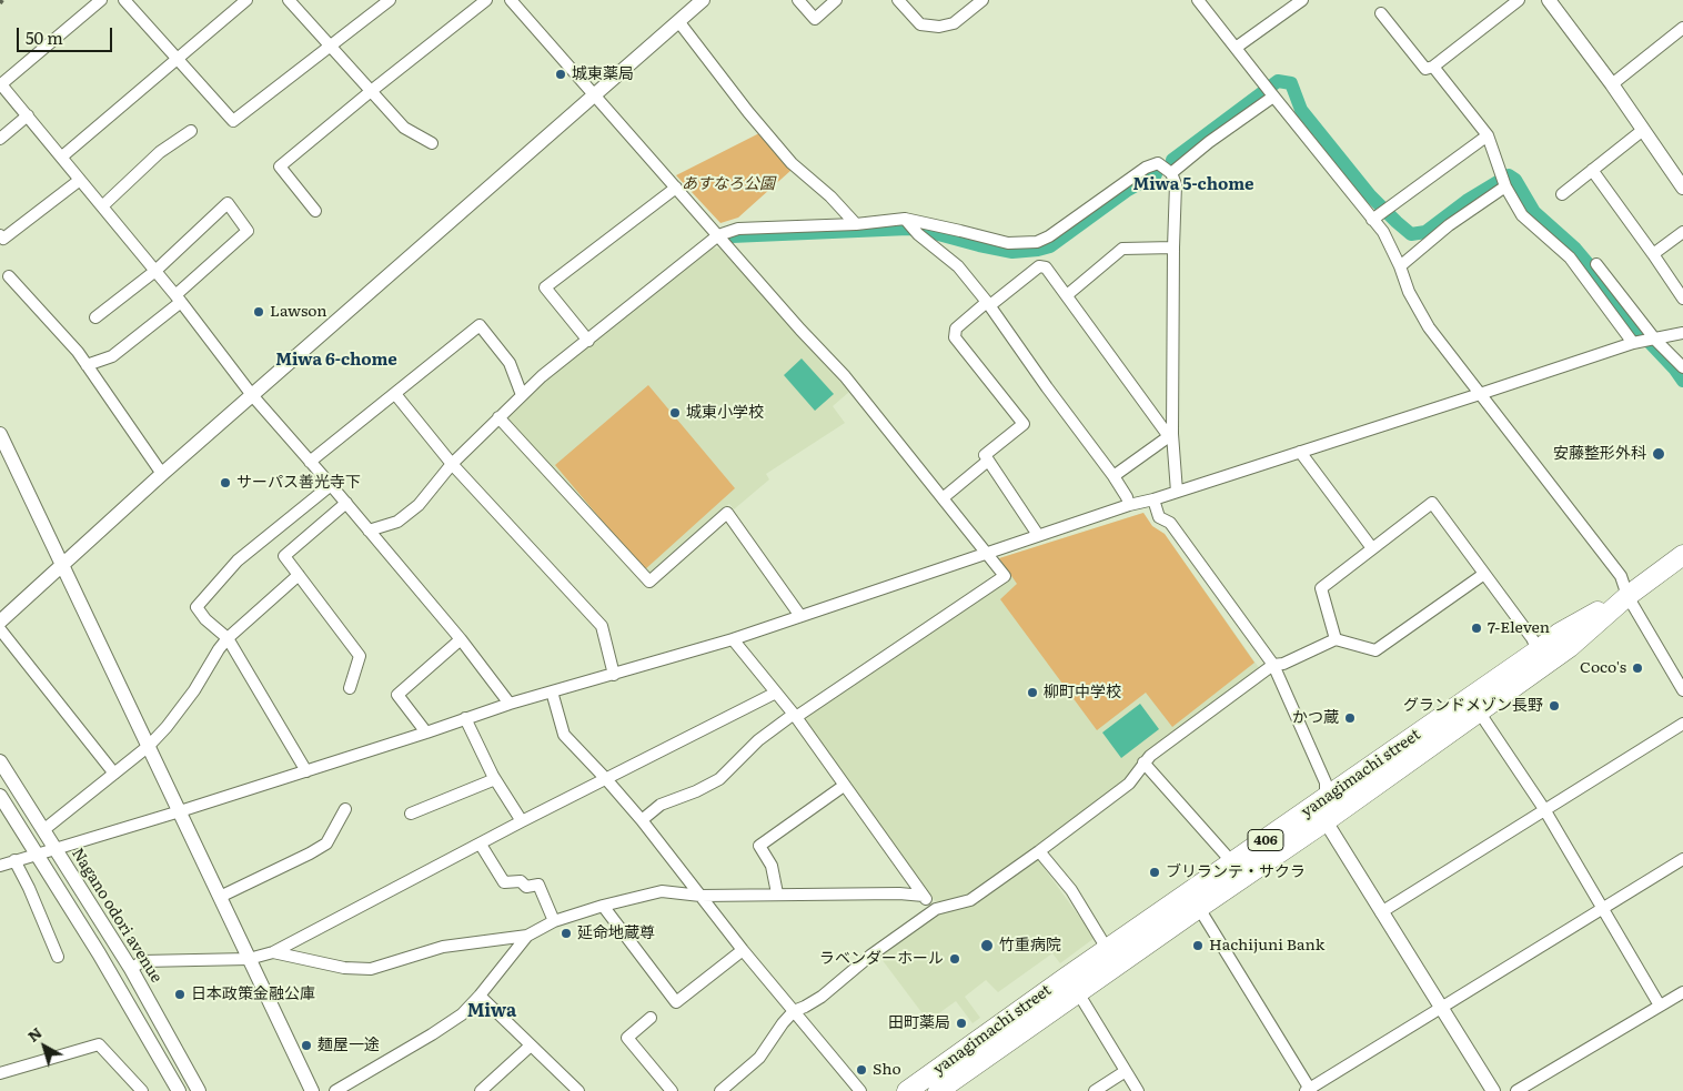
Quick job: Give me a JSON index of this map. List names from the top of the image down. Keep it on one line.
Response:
{"streets":{"highway":["yanagimachi street","406"],"street":["Nagano odori avenue"]},"districts":["Miwa 5-chome","Miwa 6-chome","Miwa"],"parks":["あすなろ公園"],"places":["城東薬局","Lawson","城東小学校","安藤整形外科","サーパス善光寺下","7-Eleven","Coco's","柳町中学校","グランドメゾン長野","かつ蔵","ブリランテ・サクラ","延命地蔵尊","竹重病院","Hachijuni Bank","ラベンダーホール","日本政策金融公庫","田町薬局","麺屋一途","Sho"],"scale_bar":"50 m","north":"top left"}
